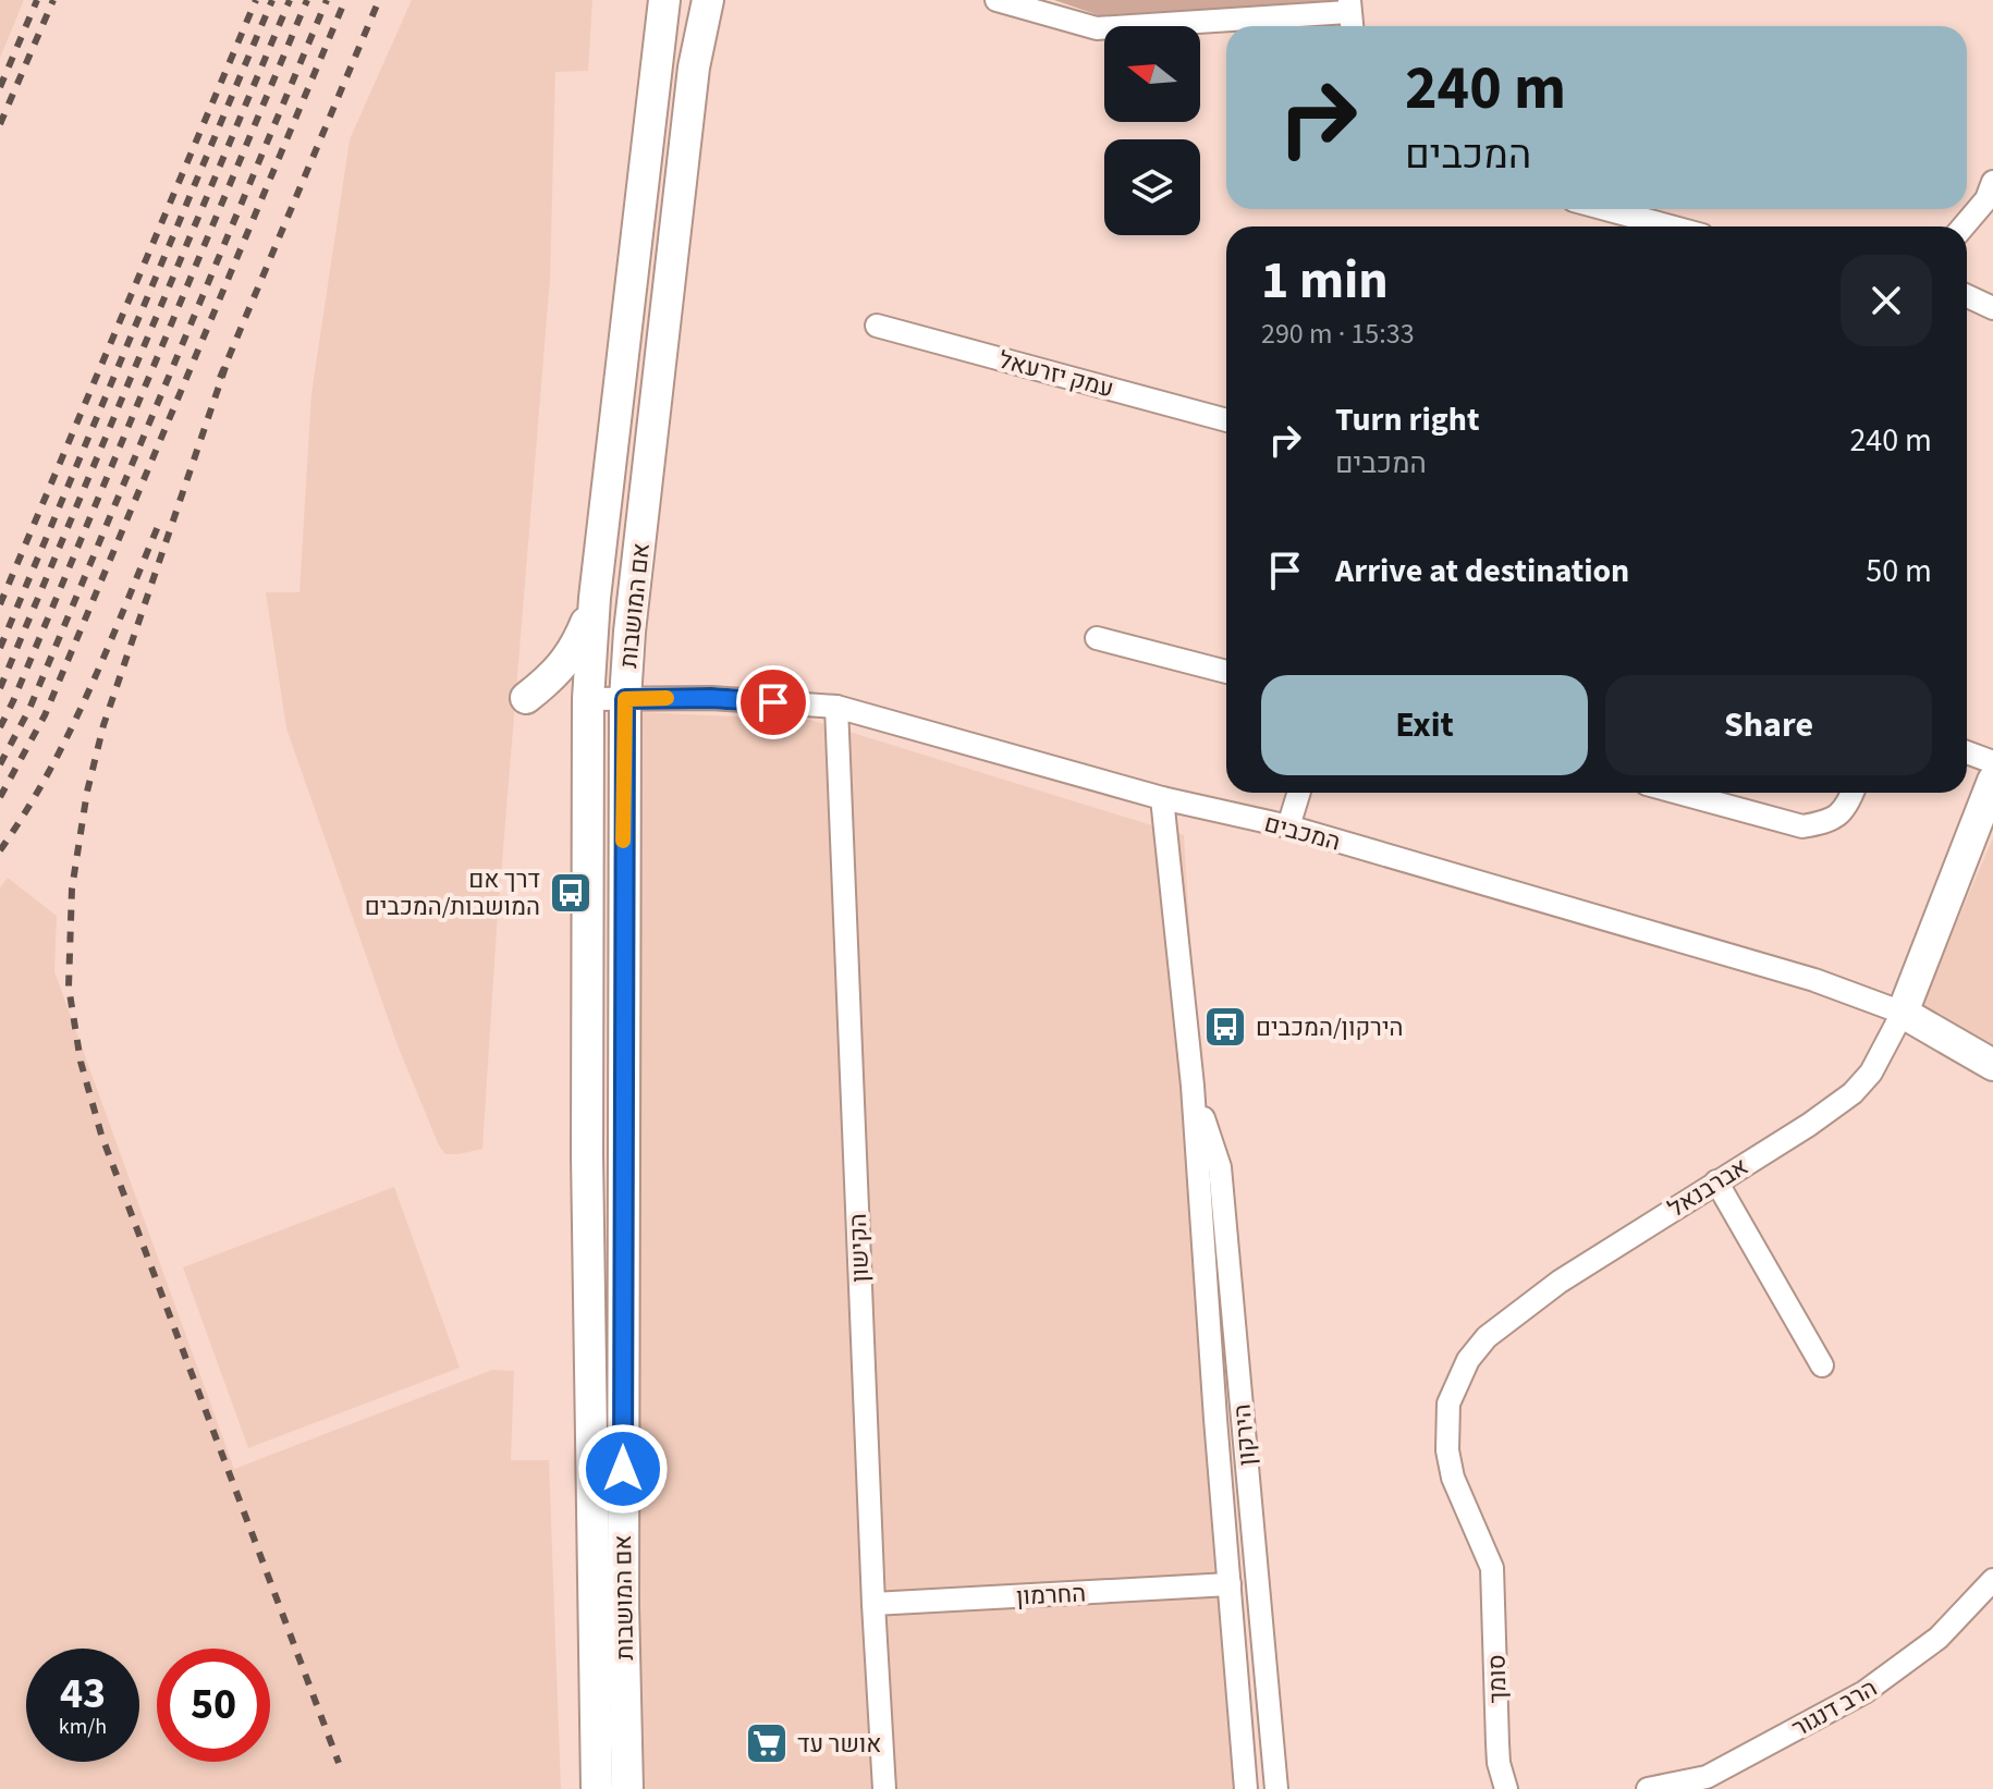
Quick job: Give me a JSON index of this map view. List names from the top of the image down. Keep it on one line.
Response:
{"streets":{"main road":["אם המושבות","המכבים","אברבנאל"],"street":["עמק יזרעאל","הקישון","הירקון","החרמון","סומך","הרב דנגור"]},"crossings":[["אם המושבות","המכבים"],["המכבים","אברבנאל"],["המכבים","הקישון"],["המכבים","הירקון"],["אברבנאל","סומך"],["הקישון","החרמון"],["הירקון","החרמון"]],"places":{"bus stop":["דרך אם המושבות/המכבים","הירקון/המכבים"],"supermarket":["אושר עד"]},"north":"left","page":{"turn":["240 m","המכבים"],"heading":["1 min","290 m · 15:33"],"list":[{"name":"Turn right","note":"המכבים","value":"240 m"},{"name":"Arrive at destination","value":"50 m"}],"buttons":["Exit","Share"],"speed":"43 km/h","limit":"50"}}
